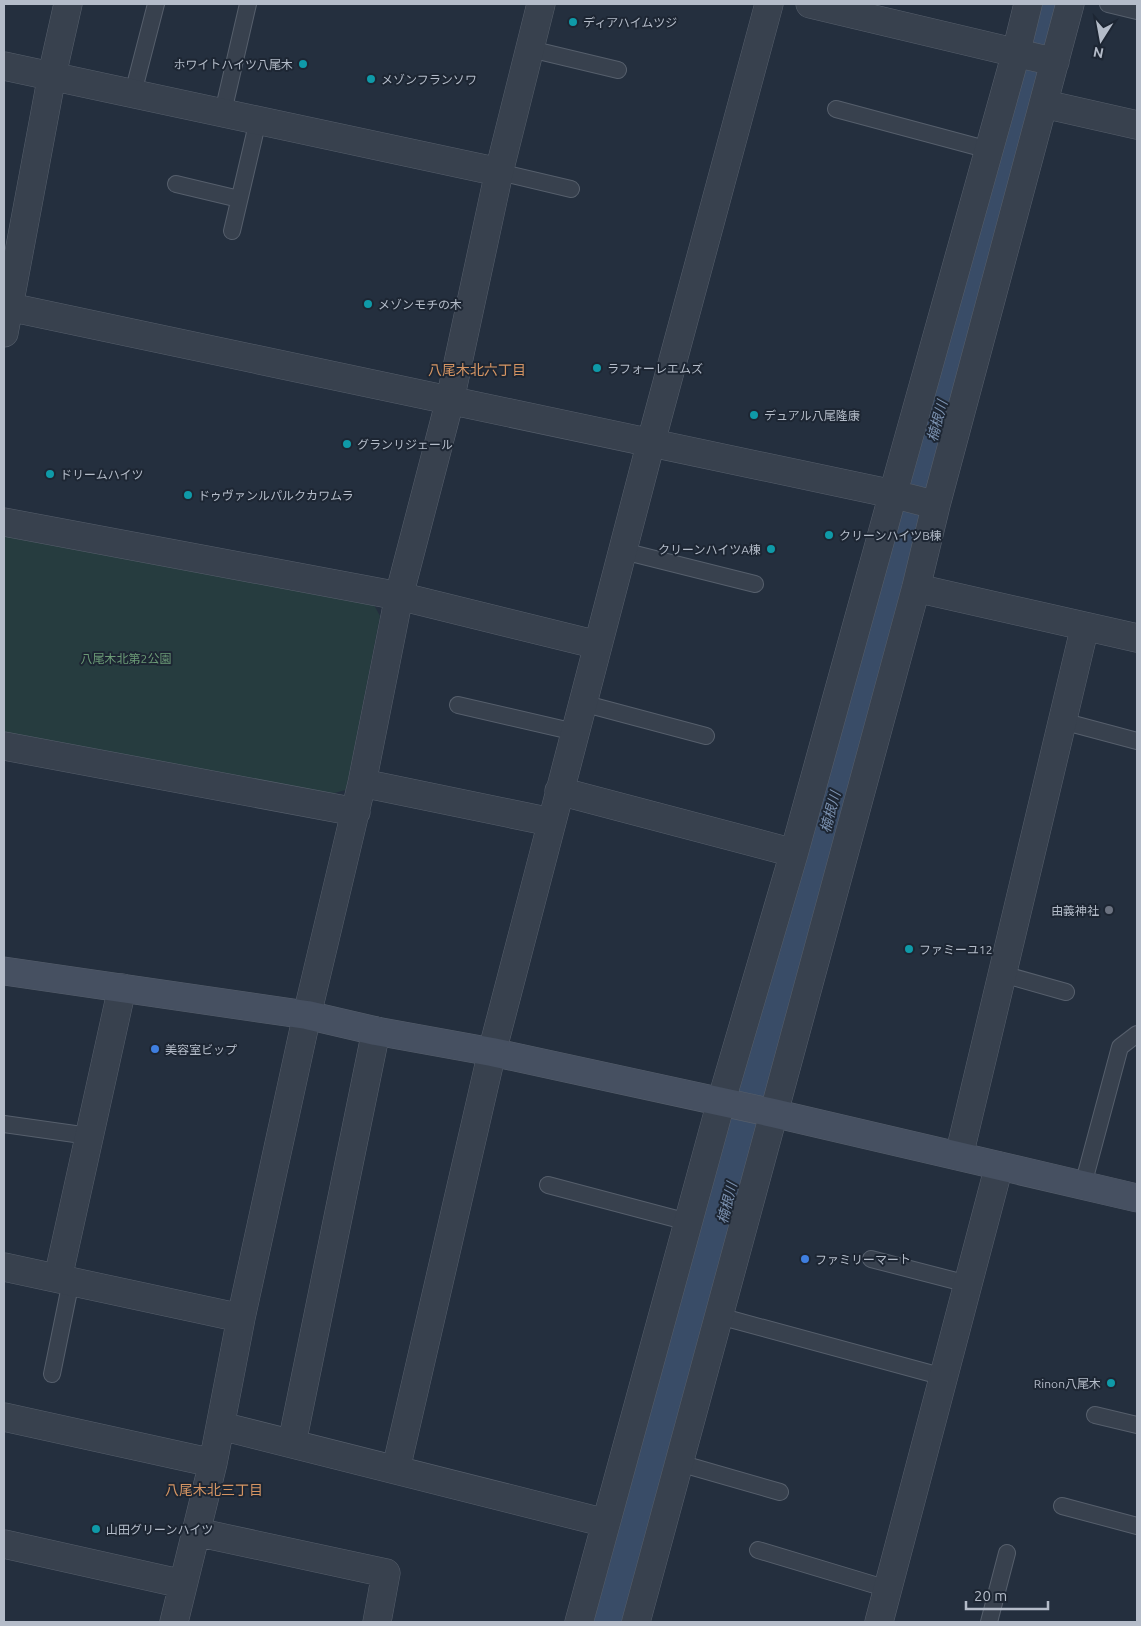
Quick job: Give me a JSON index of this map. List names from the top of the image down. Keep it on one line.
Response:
{"districts":["八尾木北六丁目","八尾木北三丁目"],"water":["楠根川"],"parks":["八尾木北第2公園"],"places":["ディアハイムツジ","ホワイトハイツ八尾木","メゾンフランソワ","メゾンモチの木","ラフォーレエムズ","デュアル八尾隆康","グランリジェール","ドリームハイツ","ドゥヴァンルパルクカワムラ","クリーンハイツB棟","クリーンハイツA棟","由義神社","ファミーユ12","美容室ビップ","ファミリーマート","Rinon八尾木","山田グリーンハイツ"],"scale_bar":"20 m","north":"bottom"}
